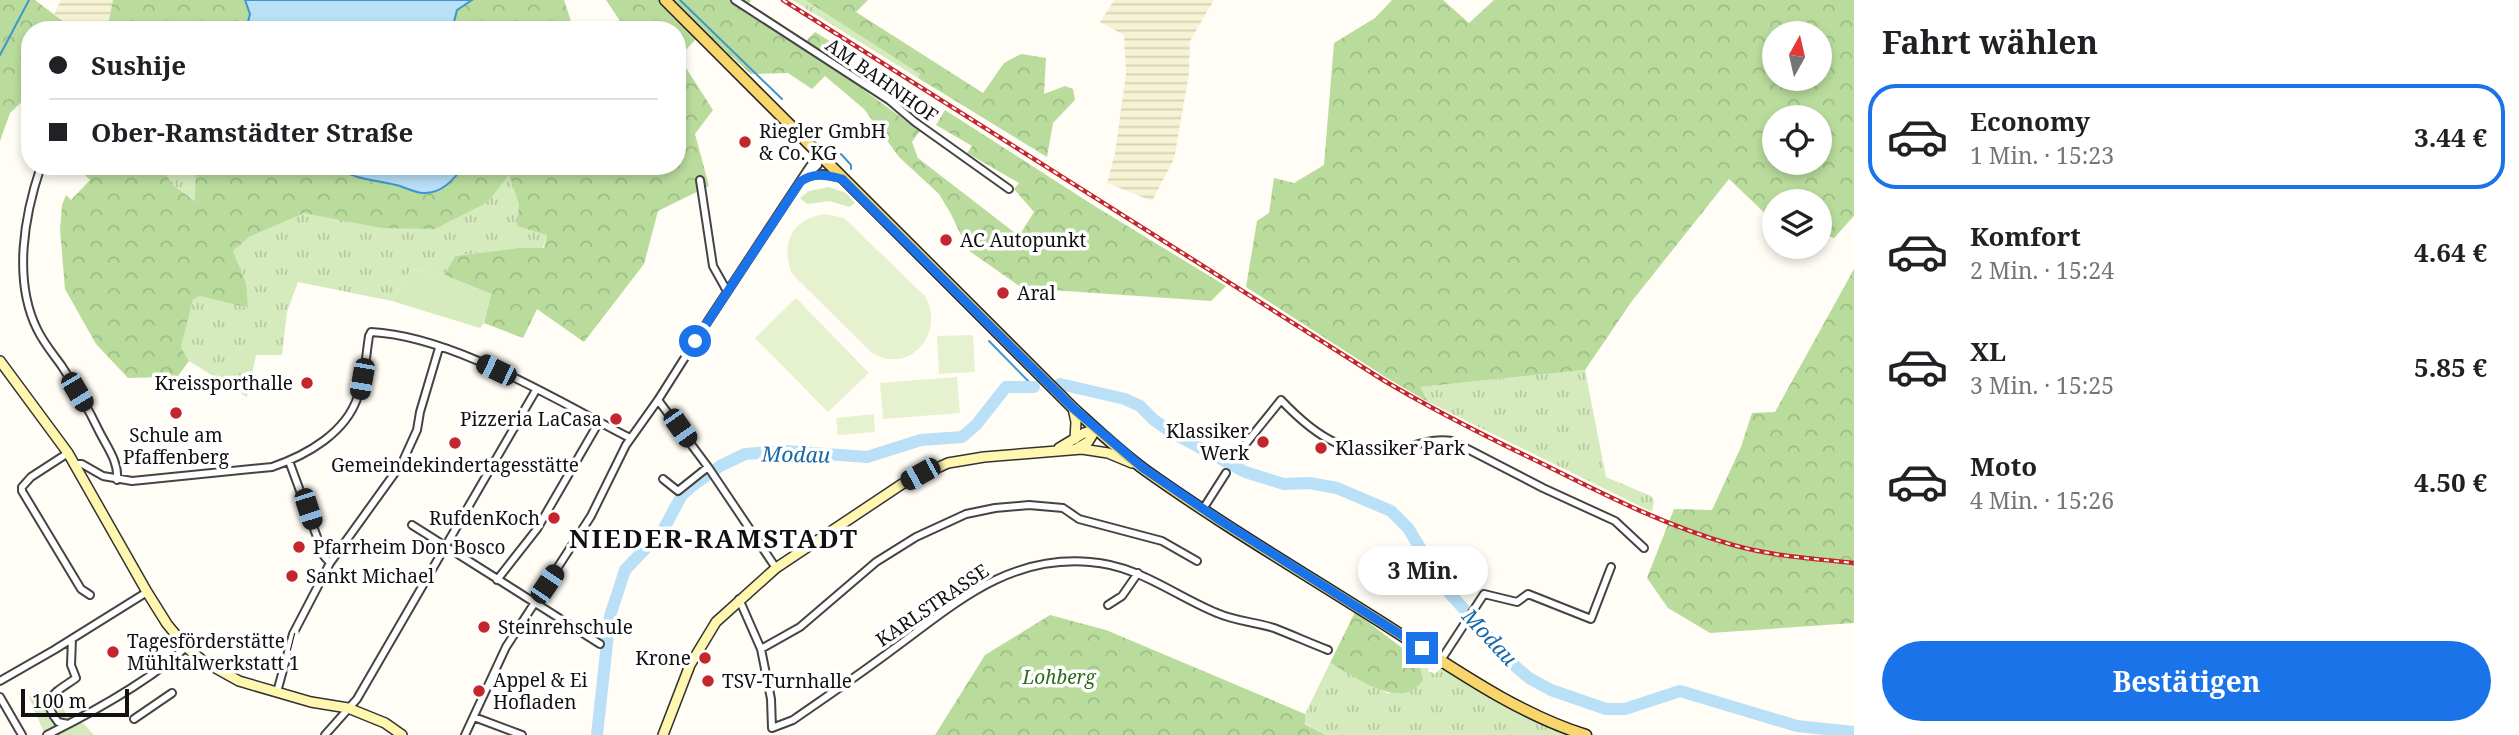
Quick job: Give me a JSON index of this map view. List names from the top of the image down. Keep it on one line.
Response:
{"streets":{"street":["AM BAHNHOF","KARLSTRASSE"]},"districts":["NIEDER-RAMSTADT"],"water":["Modau"],"parks":["Lohberg"],"places":["Riegler GmbH & Co. KG","AC Autopunkt","Aral","Kreissporthalle","Schule am Pfaffenberg","Pizzeria LaCasa","Klassiker Werk","Gemeindekindertagesstätte","Klassiker Park","RufdenKoch","Pfarrheim Don Bosco","Sankt Michael","Steinrehschule","Tagesförderstätte / Mühltalwerkstatt 1","Krone","TSV-Turnhalle","Appel & Ei Hofladen"],"scale_bar":"100 m","north":"top","page":{"heading":"Fahrt wählen","banner":["Sushije","Ober-Ramstädter Straße"],"list":[{"name":"Economy","note":"1 Min. · 15:23","value":"3.44 €"},{"name":"Komfort","note":"2 Min. · 15:24","value":"4.64 €"},{"name":"XL","note":"3 Min. · 15:25","value":"5.85 €"},{"name":"Moto","note":"4 Min. · 15:26","value":"4.50 €"}],"bubble":"3 Min.","buttons":"Bestätigen","scale":"100 m"}}
